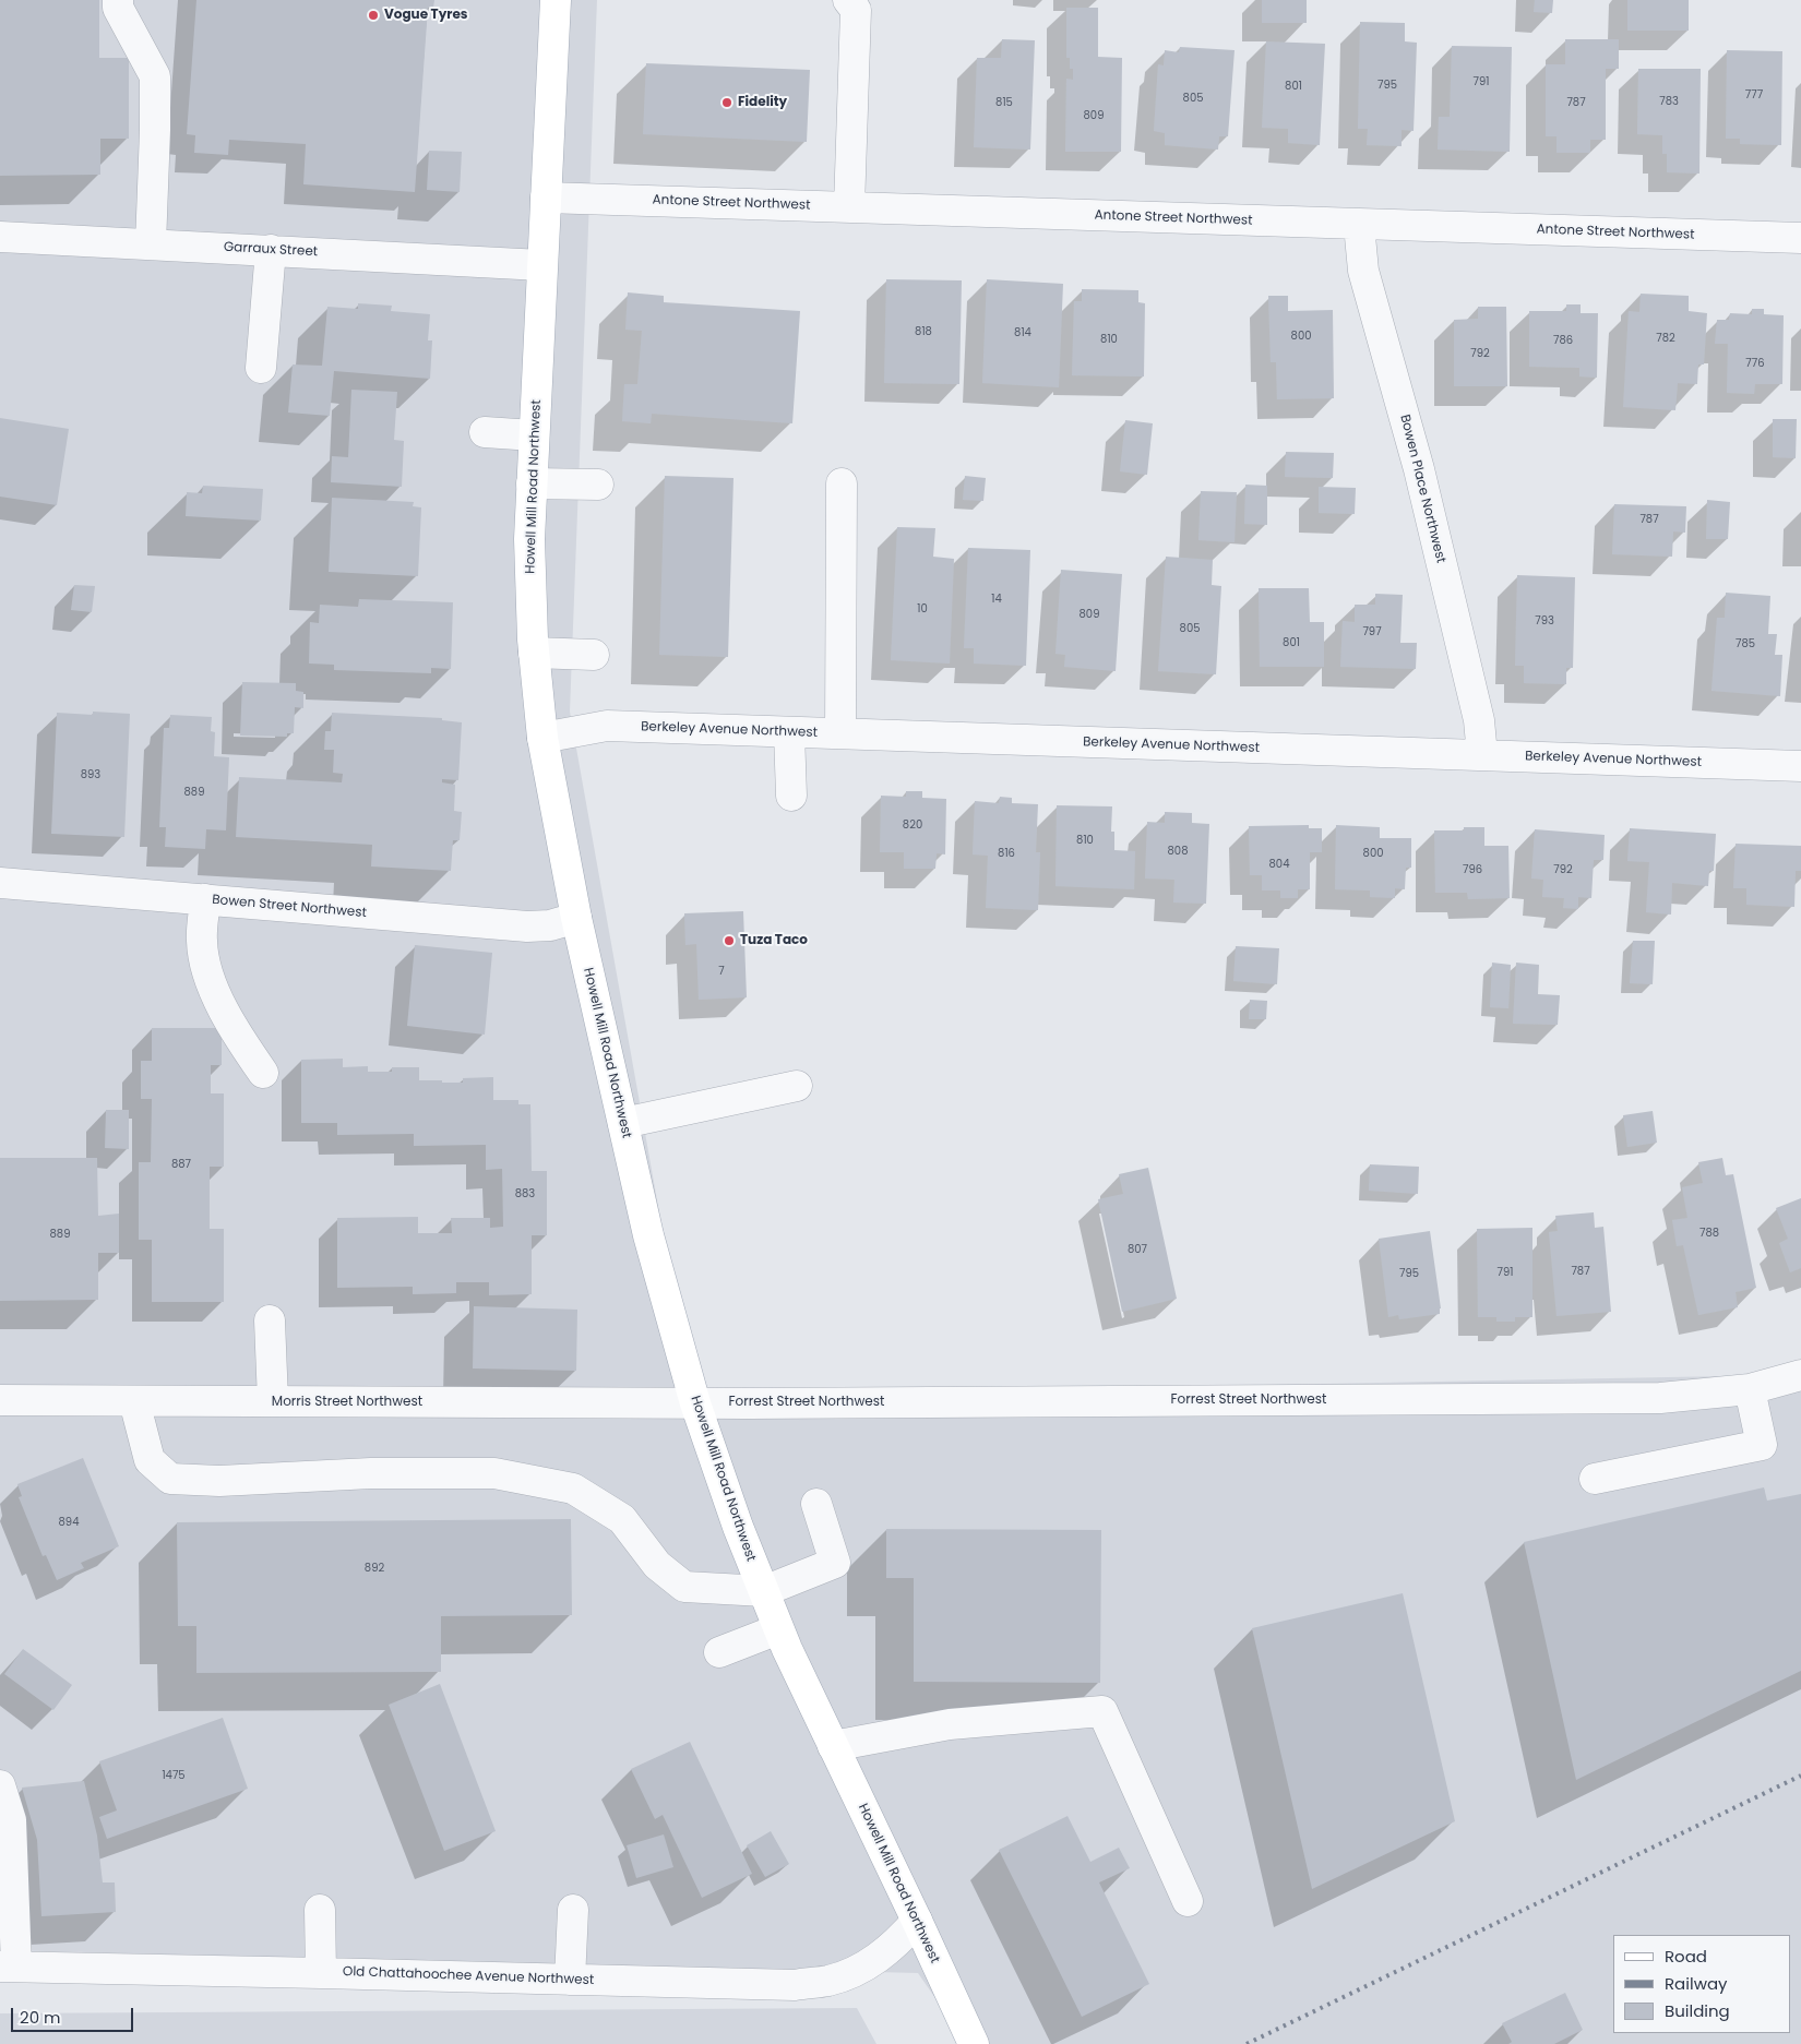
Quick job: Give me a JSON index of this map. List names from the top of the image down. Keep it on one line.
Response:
{"streets":{"main road":["Howell Mill Road Northwest"],"street":["Antone Street Northwest","Garraux Street","Bowen Place Northwest","Berkeley Avenue Northwest","Bowen Street Northwest","Forrest Street Northwest","Morris Street Northwest","Old Chattahoochee Avenue Northwest"]},"crossings":[["Antone Street Northwest","Howell Mill Road Northwest"],["Antone Street Northwest","Bowen Place Northwest"],["Garraux Street","Howell Mill Road Northwest"],["Howell Mill Road Northwest","Berkeley Avenue Northwest"],["Howell Mill Road Northwest","Bowen Street Northwest"],["Howell Mill Road Northwest","Forrest Street Northwest"],["Howell Mill Road Northwest","Morris Street Northwest"],["Howell Mill Road Northwest","Old Chattahoochee Avenue Northwest"],["Bowen Place Northwest","Berkeley Avenue Northwest"],["Forrest Street Northwest","Morris Street Northwest"]],"places":["Vogue Tyres","Fidelity","Tuza Taco"],"house_numbers":["791","795","801","777","805","783","815","787","809","818","814","800","782","810","786","792","776","787","14","10","809","793","805","797","801","785","893","889","820","810","808","816","800","804","796","792","7","887","883","788","889","807","787","791","795","894","892","1475"],"legend":["Road","Railway","Building"],"scale_bar":"20 m"}
